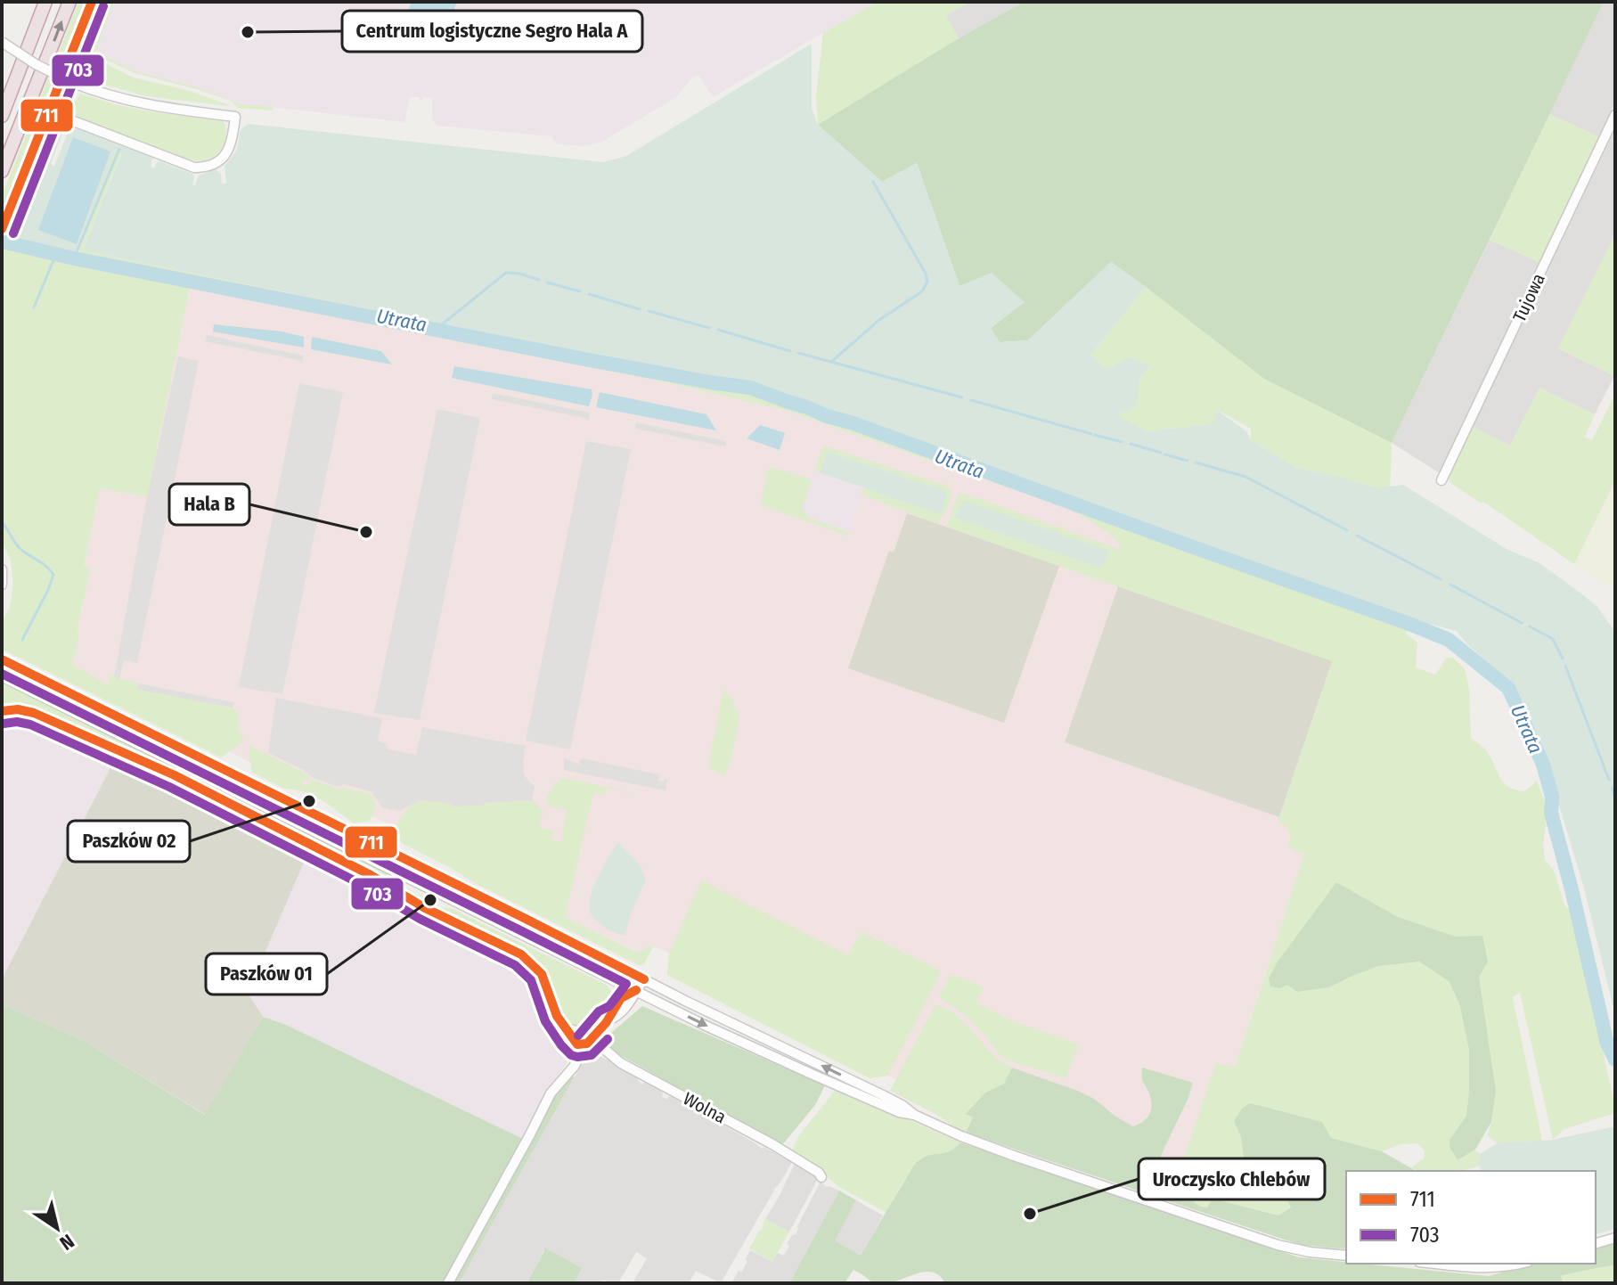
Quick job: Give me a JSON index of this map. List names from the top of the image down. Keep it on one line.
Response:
{"streets":{"street":["Tujowa","Wolna"]},"water":["Utrata"],"places":["Centrum logistyczne Segro Hala A","Hala B","Paszków 02","Paszków 01","Uroczysko Chlebów"],"lines":["transit line 711","transit line 703"],"legend":["711","703"],"north":"bottom right"}
